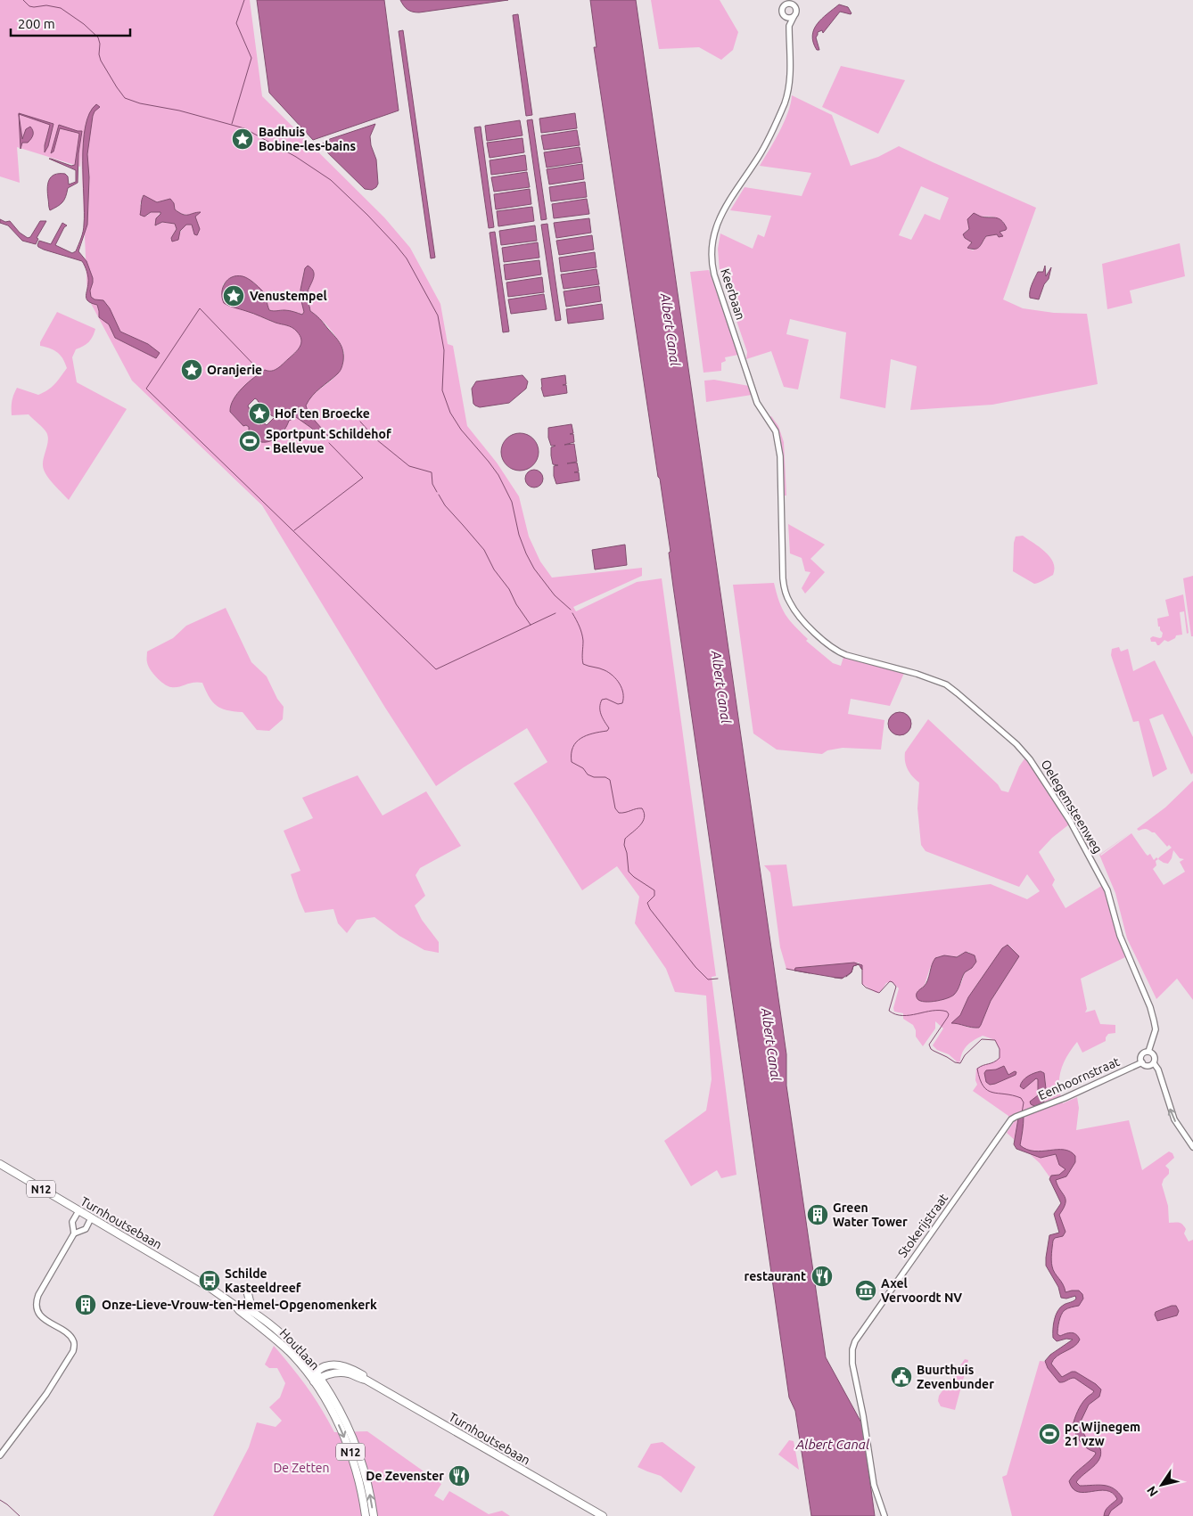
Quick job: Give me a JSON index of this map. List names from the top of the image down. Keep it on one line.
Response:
{"streets":{"main road":["N12","Turnhoutsebaan","Houtlaan"],"street":["Keerbaan","Oelegemsteenweg","Eenhoornstraat","Stokerijstraat"]},"crossings":[["Keerbaan","Oelegemsteenweg"],["Oelegemsteenweg","Eenhoornstraat"],["Eenhoornstraat","Stokerijstraat"],["Turnhoutsebaan","Houtlaan"]],"water":["Albert Canal"],"parks":["De Zetten"],"places":{"place":["Badhuis Bobine-les-bains","Venustempel","Oranjerie","Hof ten Broecke"],"sports":["Sportpunt Schildehof - Bellevue","pc Wijnegem 21 vzw"],"building":["Green Water Tower","Onze-Lieve-Vrouw-ten-Hemel-Opgenomenkerk"],"restaurant":["restaurant","De Zevenster"],"bus stop":["Schilde Kasteeldreef"],"museum":["Axel Vervoordt NV"],"public building":["Buurthuis Zevenbunder"]},"scale_bar":"200 m","north":"bottom left"}
